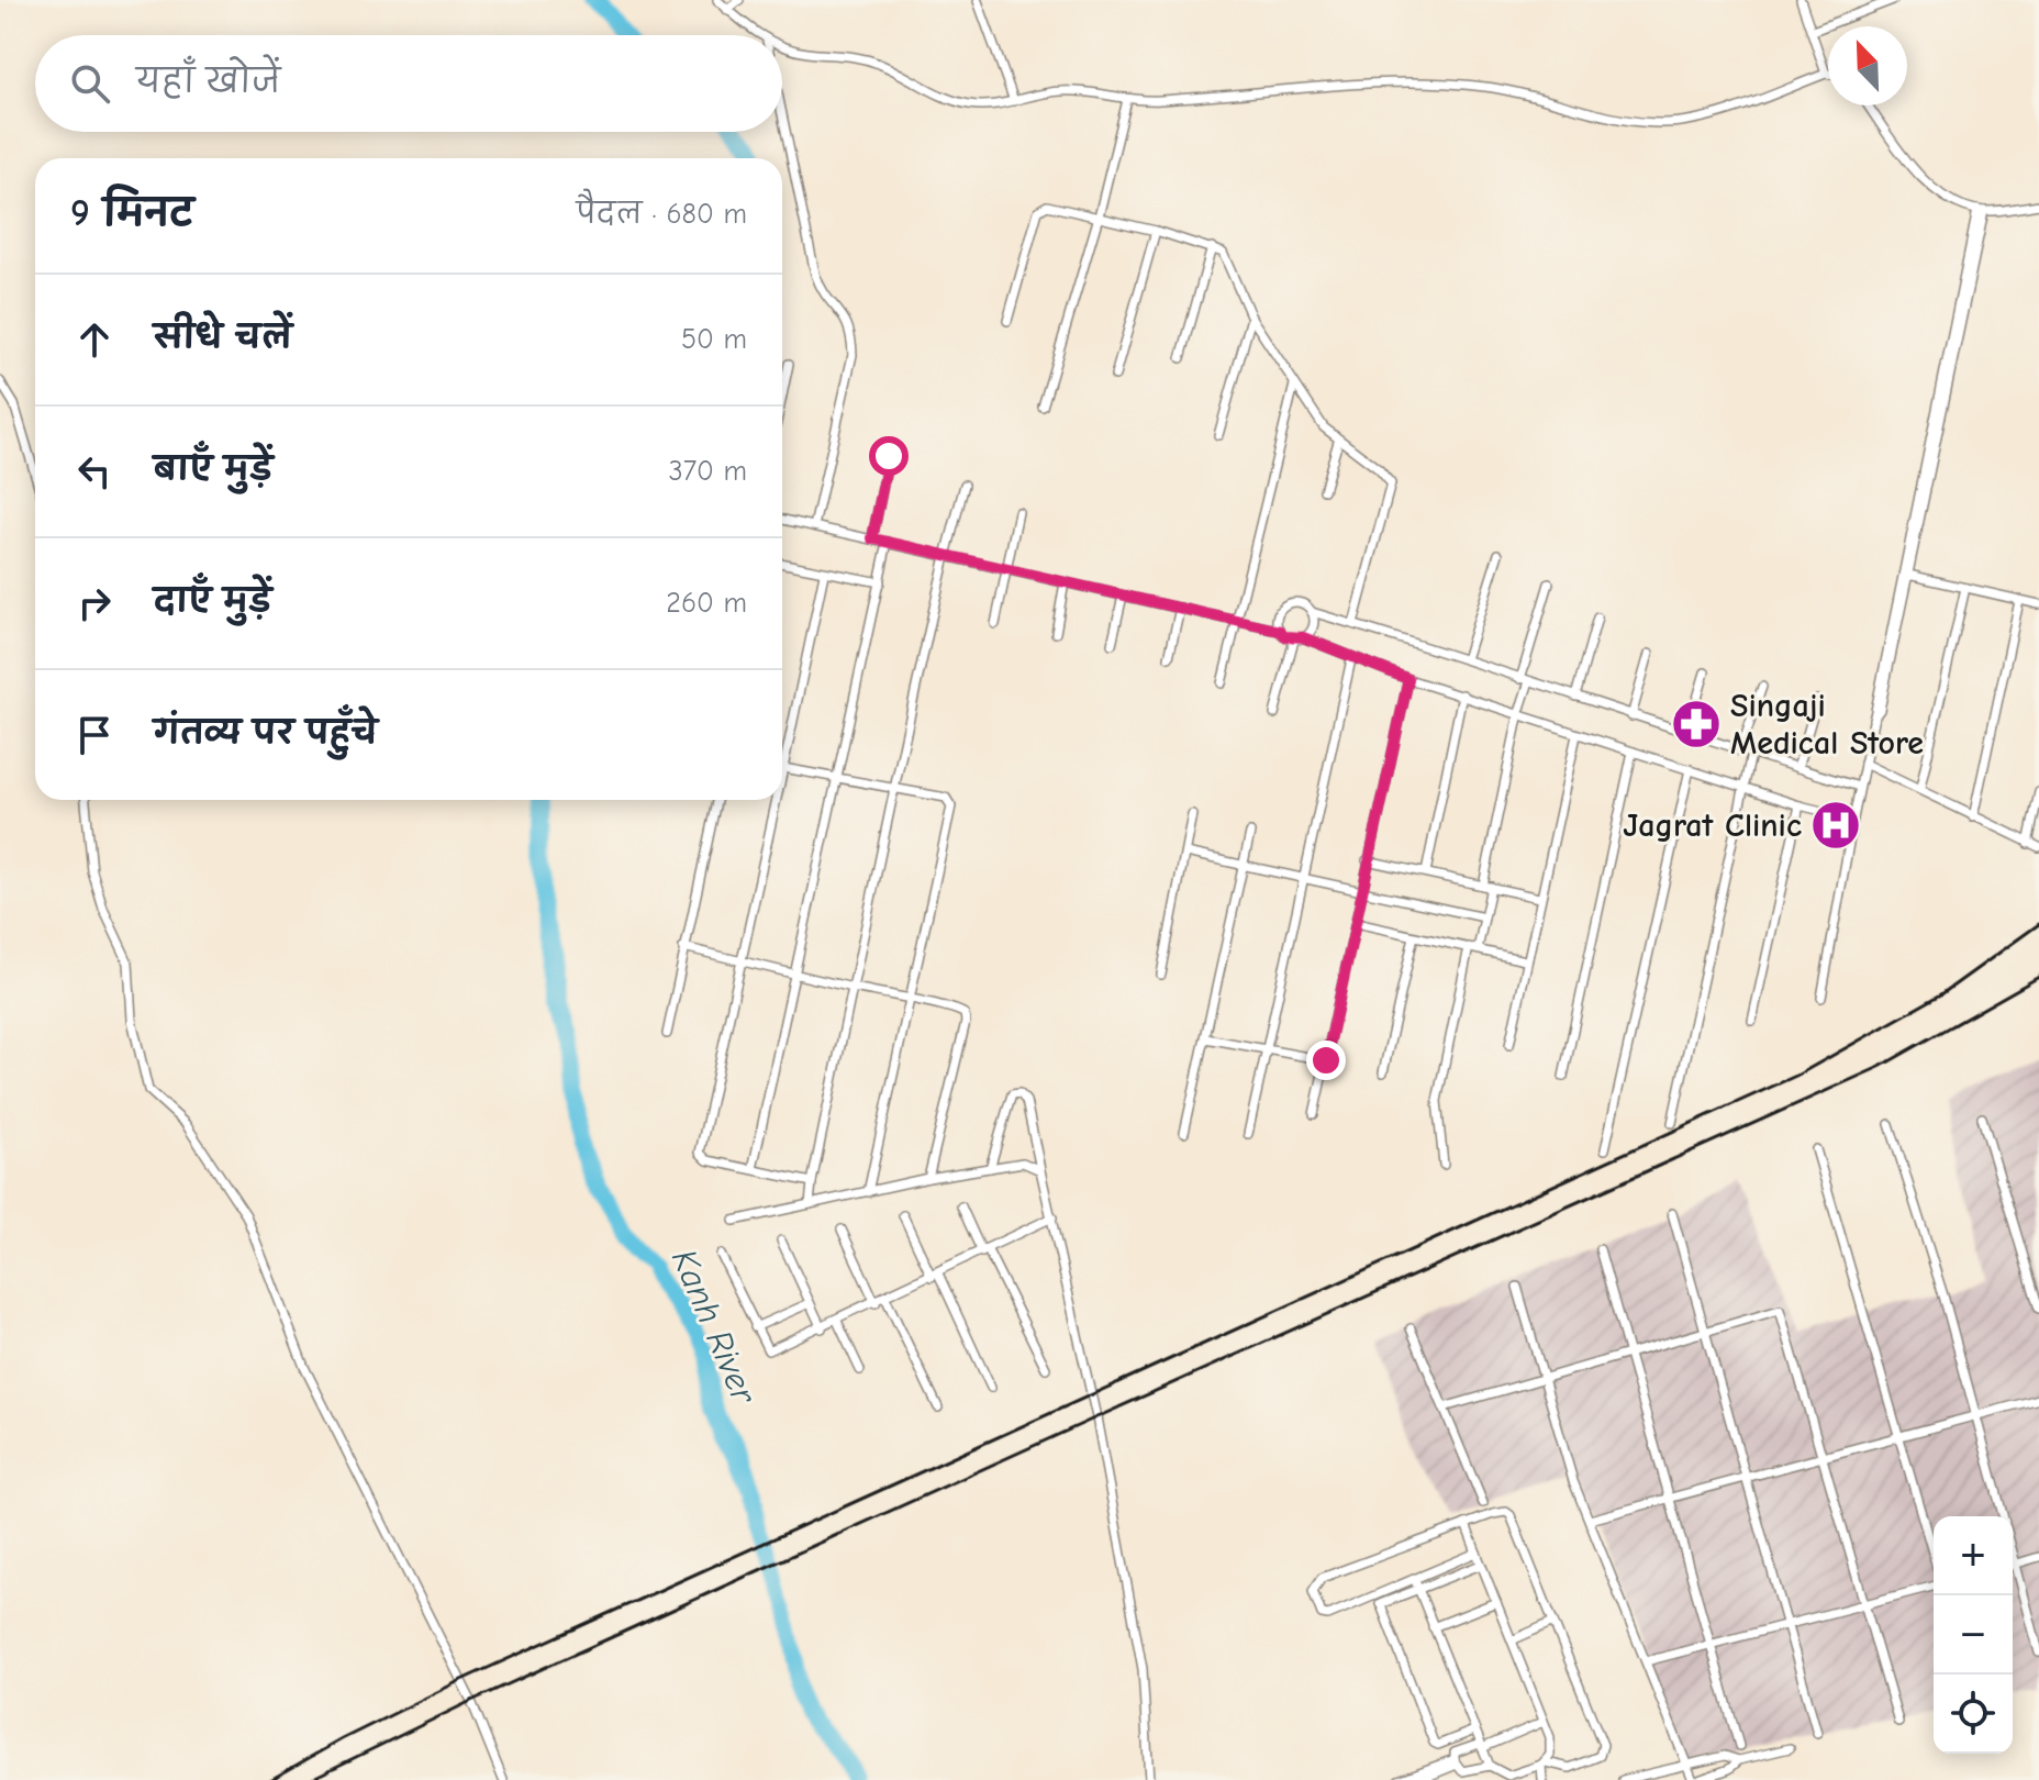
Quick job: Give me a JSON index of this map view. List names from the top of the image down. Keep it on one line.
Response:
{"water":["Kanh River"],"places":{"pharmacy":["Singaji Medical Store"],"hospital":["Jagrat Clinic"]},"north":"top left","page":{"search":"यहाँ खोजें","heading":["9 मिनट","पैदल · 680 m"],"list":[["सीधे चलें","50 m"],["बाएँ मुड़ें","370 m"],["दाएँ मुड़ें","260 m"],"गंतव्य पर पहुँचे"],"map_buttons":["+","−"]}}
